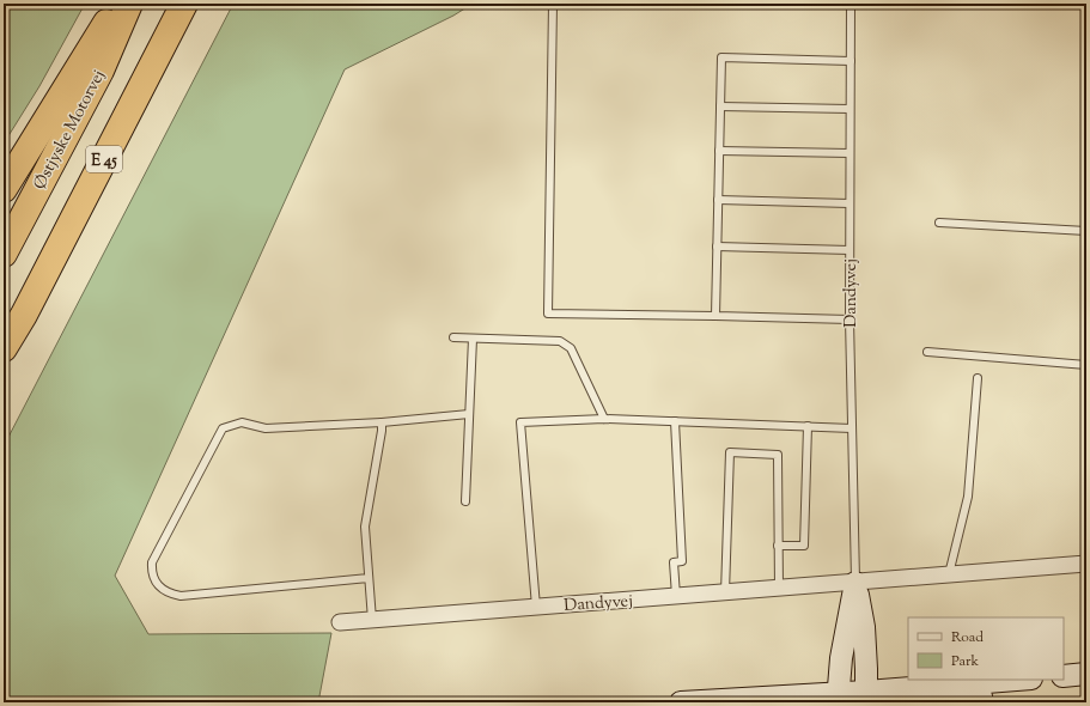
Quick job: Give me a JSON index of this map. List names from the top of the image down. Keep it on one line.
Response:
{"streets":{"highway":["Østjyske Motorvej","E 45"],"main road":["Dandyvej"]},"legend":["Road","Park"]}
